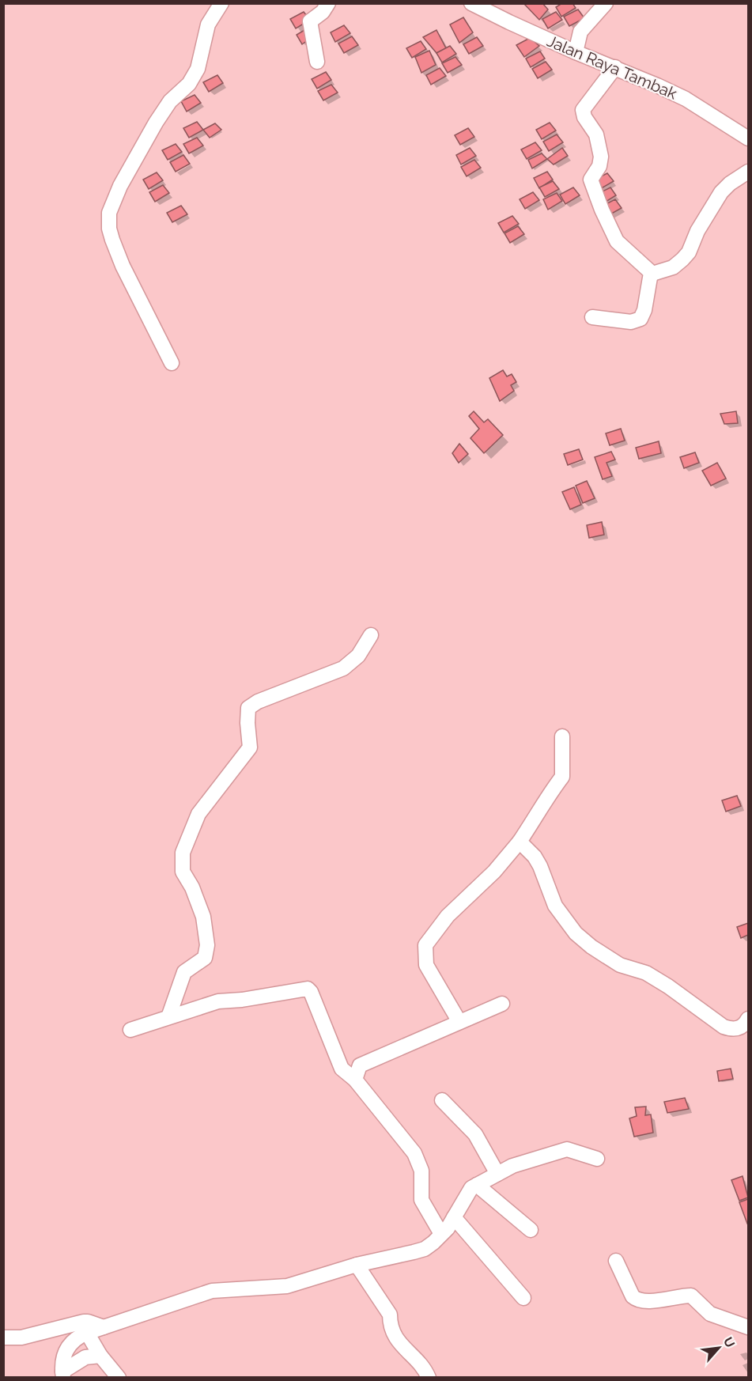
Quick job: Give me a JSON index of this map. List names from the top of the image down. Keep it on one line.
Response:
{"streets":{"street":["Jalan Raya Tambak"]},"north":"top right"}
